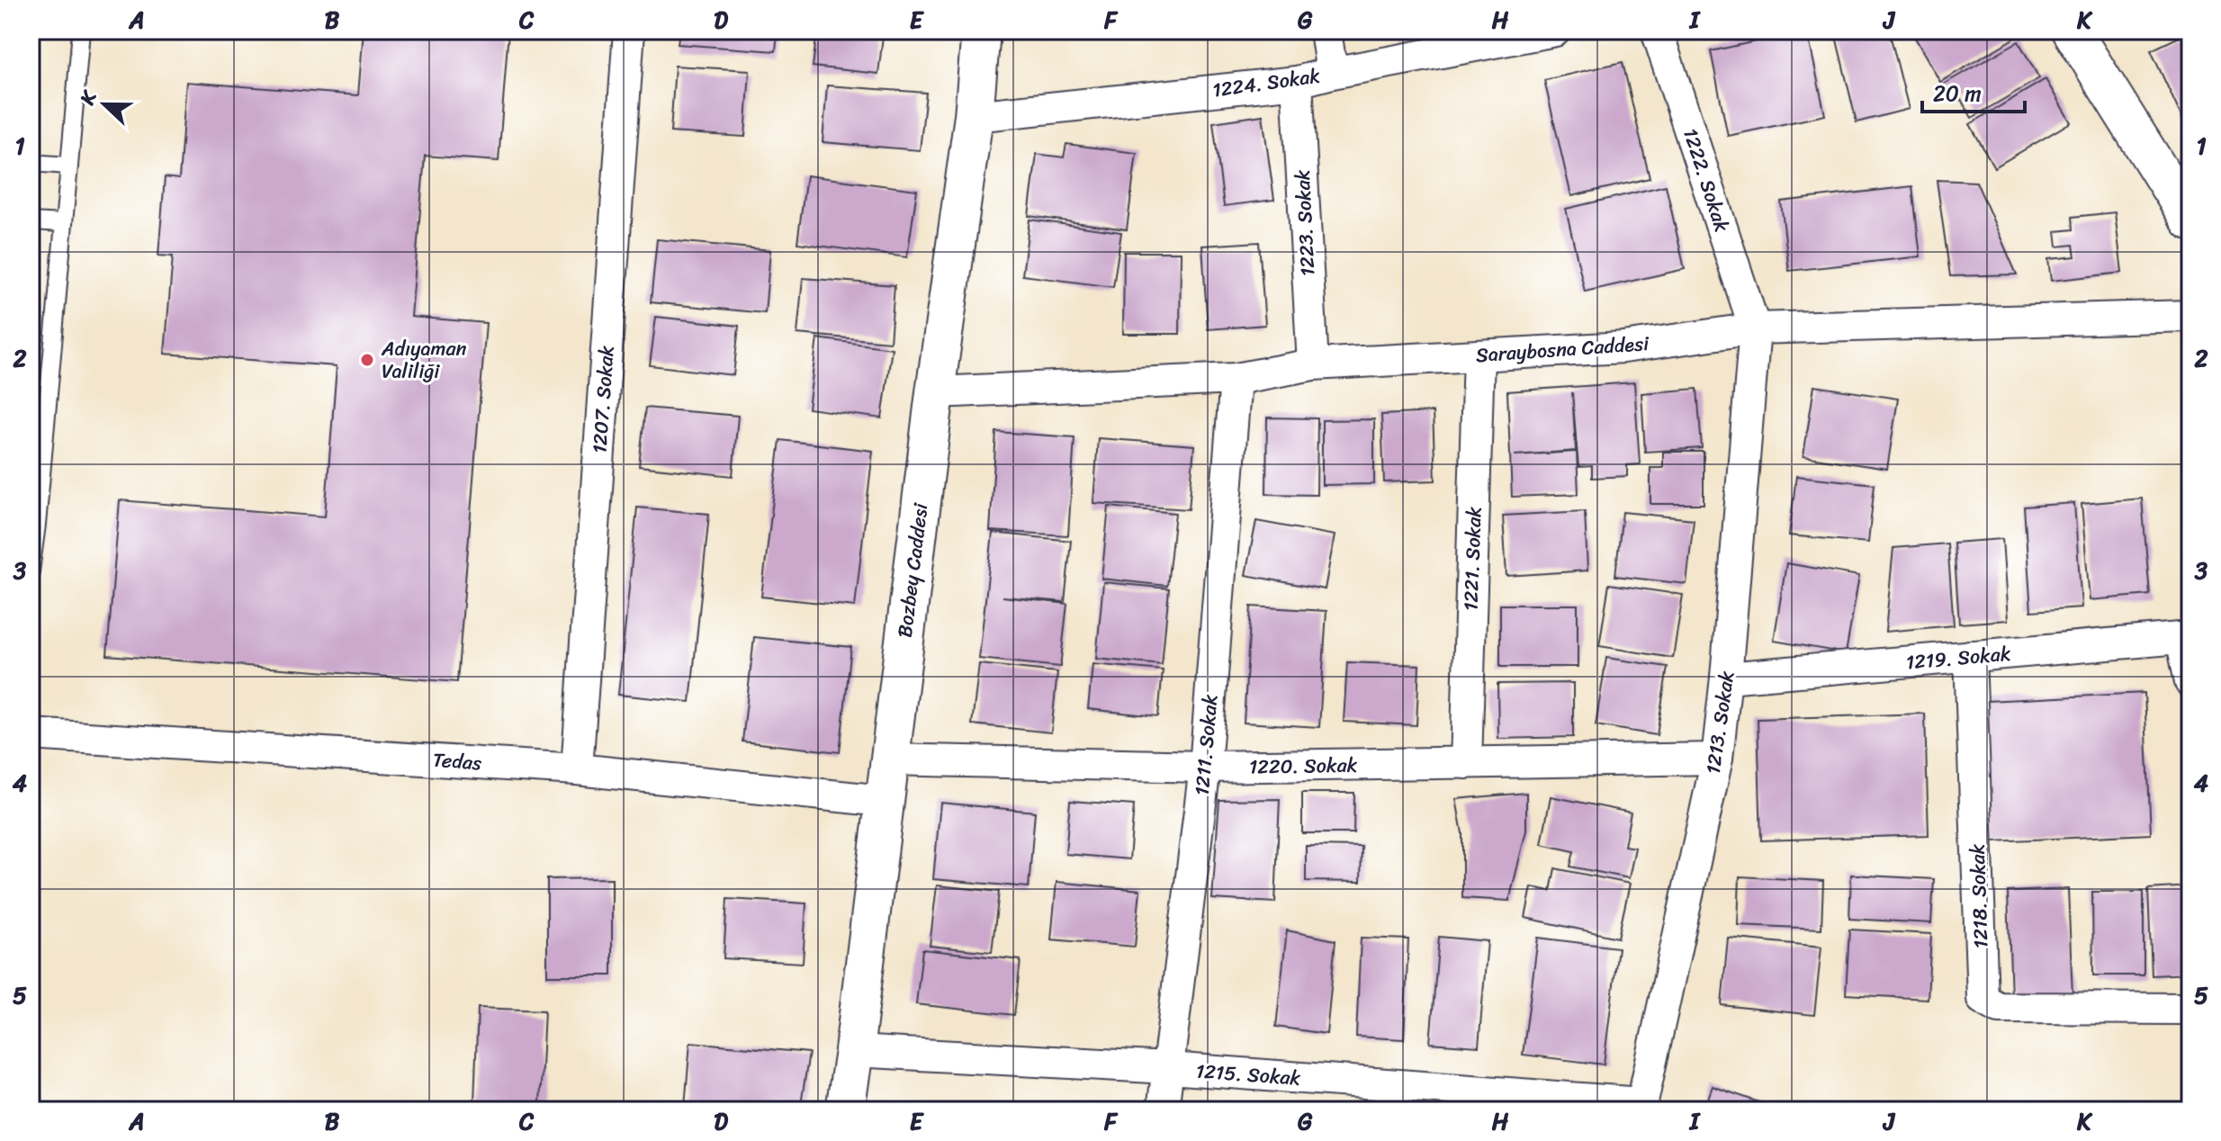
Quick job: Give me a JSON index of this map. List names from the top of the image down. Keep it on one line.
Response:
{"streets":{"street":["1224. Sokak","1222. Sokak","1223. Sokak","Saraybosna Caddesi","1207. Sokak","1221. Sokak","Bozbey Caddesi","1219. Sokak","1213. Sokak","1211. Sokak","Tedas","1220. Sokak","1218. Sokak","1215. Sokak"]},"crossings":[["1224. Sokak","1223. Sokak"],["1224. Sokak","Bozbey Caddesi"],["1222. Sokak","Saraybosna Caddesi"],["1222. Sokak","1213. Sokak"],["1223. Sokak","Saraybosna Caddesi"],["Saraybosna Caddesi","1221. Sokak"],["Saraybosna Caddesi","Bozbey Caddesi"],["Saraybosna Caddesi","1213. Sokak"],["Saraybosna Caddesi","1211. Sokak"],["1207. Sokak","Tedas"],["1221. Sokak","1220. Sokak"],["Bozbey Caddesi","Tedas"],["Bozbey Caddesi","1220. Sokak"],["Bozbey Caddesi","1215. Sokak"],["1219. Sokak","1213. Sokak"],["1219. Sokak","1218. Sokak"],["1213. Sokak","1220. Sokak"],["1213. Sokak","1215. Sokak"],["1211. Sokak","1220. Sokak"],["1211. Sokak","1215. Sokak"]],"places":["Adıyaman Valiliği"],"scale_bar":"20 m","north":"left","grid":{"columns":["A","B","C","D","E","F","G","H","I","J","K"],"rows":["1","2","3","4","5"]}}
